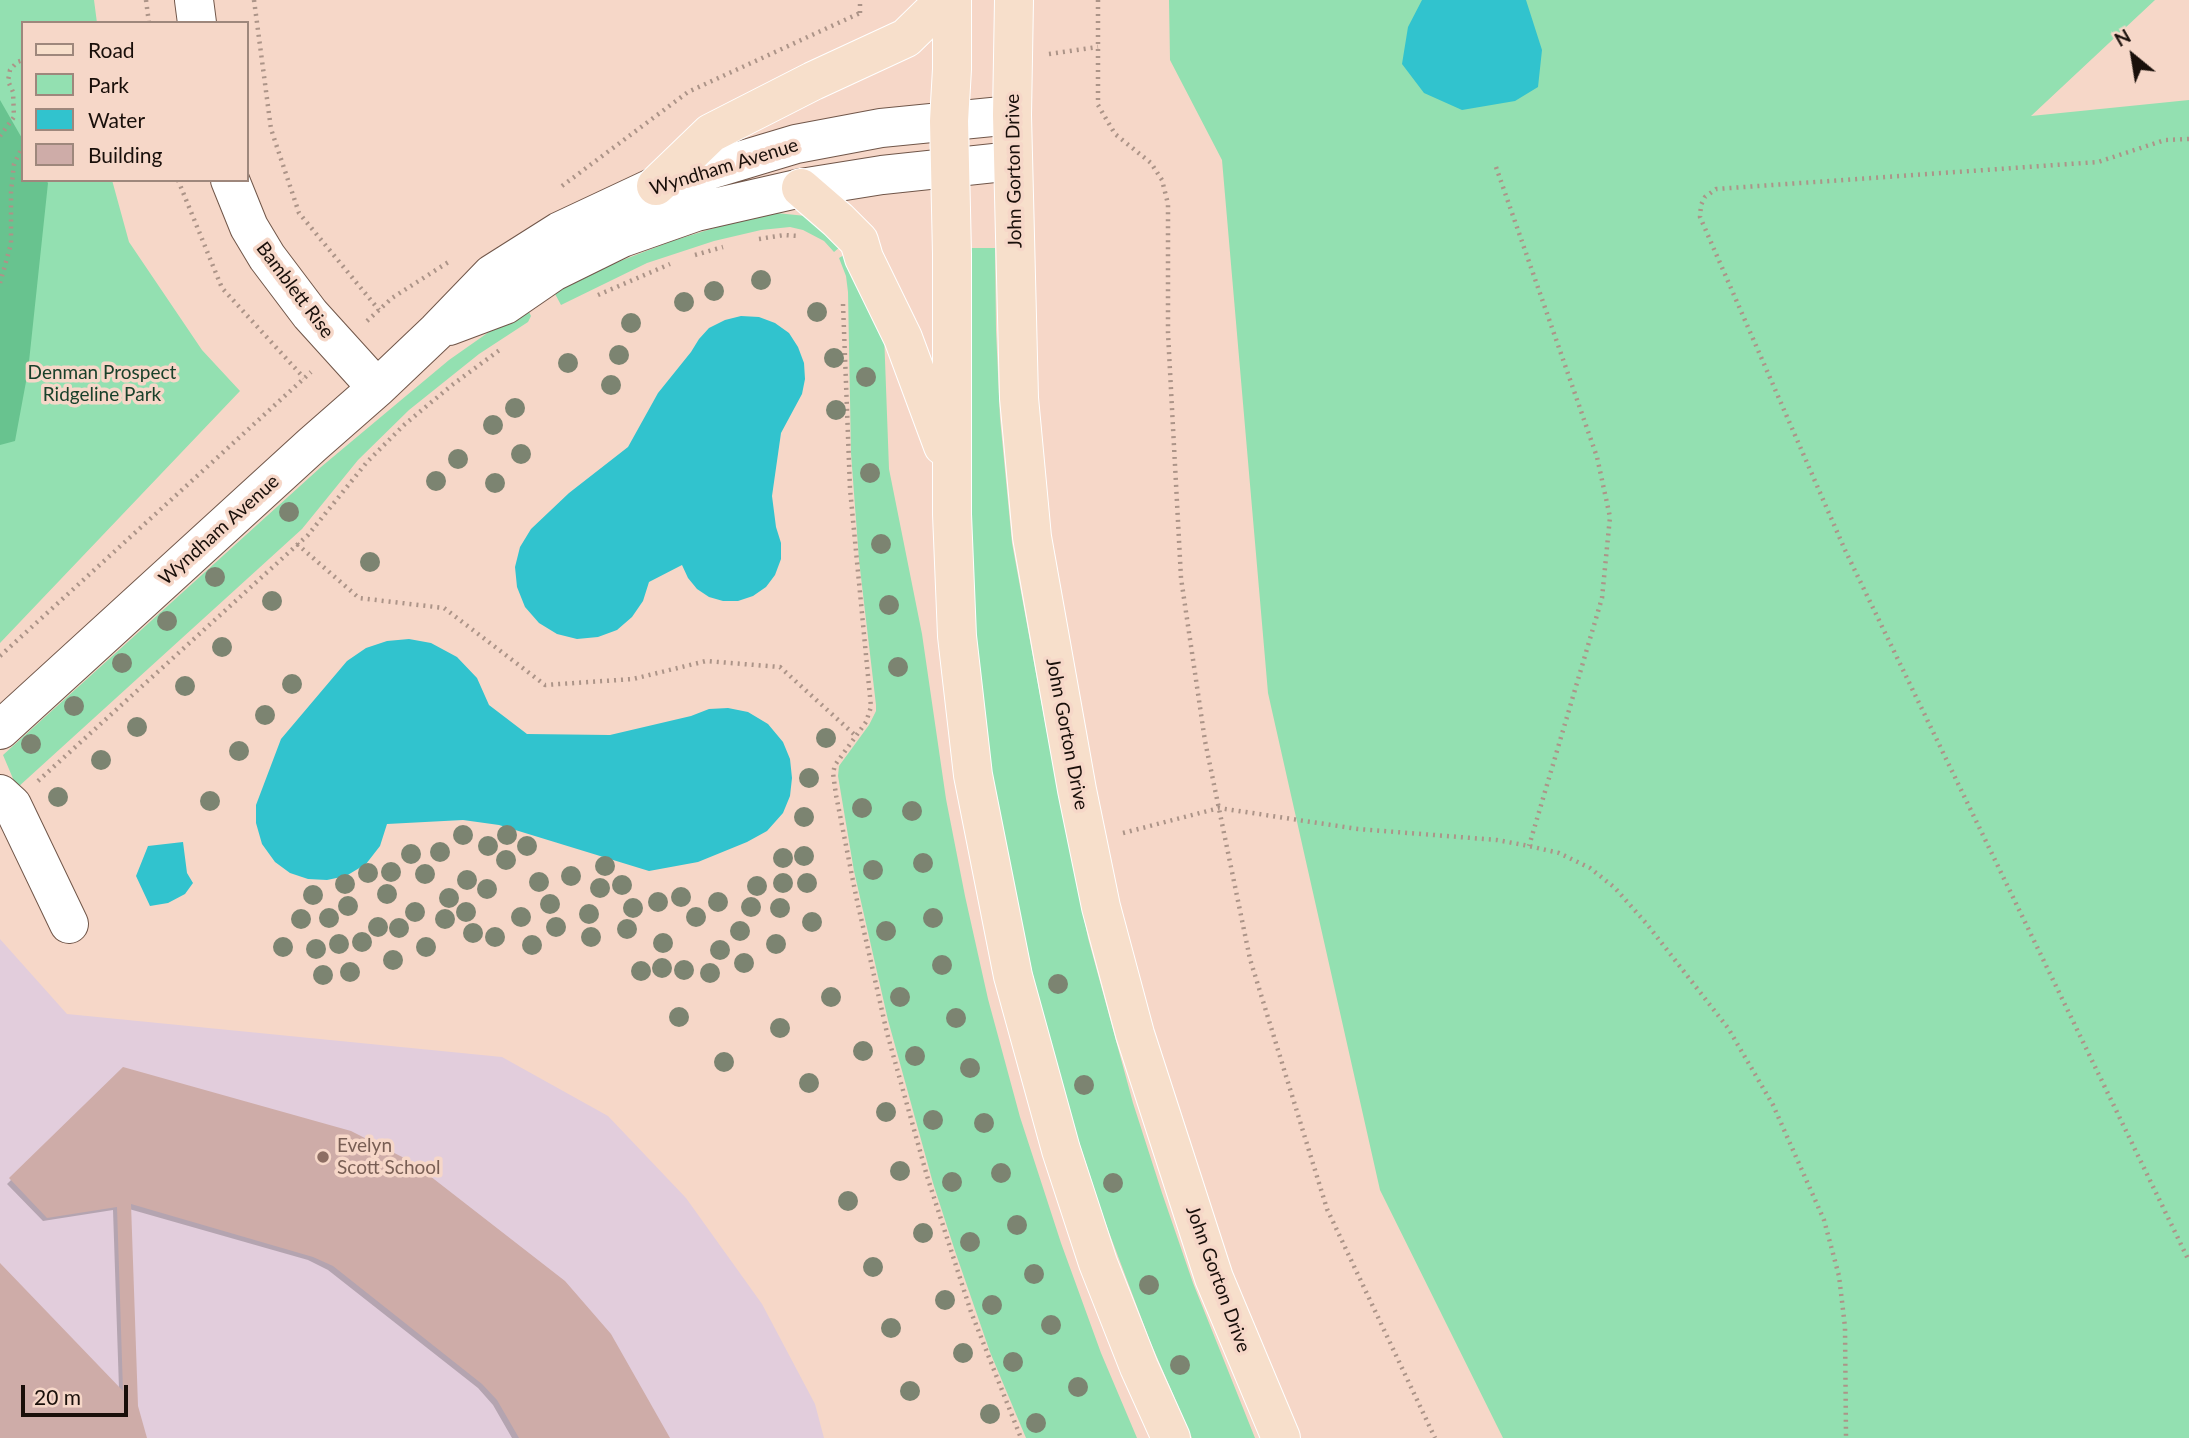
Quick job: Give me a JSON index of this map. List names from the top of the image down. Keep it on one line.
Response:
{"streets":{"main road":["John Gorton Drive"],"street":["Wyndham Avenue","Bamblett Rise"]},"crossings":[["Wyndham Avenue","John Gorton Drive"],["Wyndham Avenue","Bamblett Rise"]],"parks":["Denman Prospect Ridgeline Park"],"places":["Evelyn Scott School"],"legend":["Road","Park","Water","Building"],"scale_bar":"20 m","north":"top left"}
